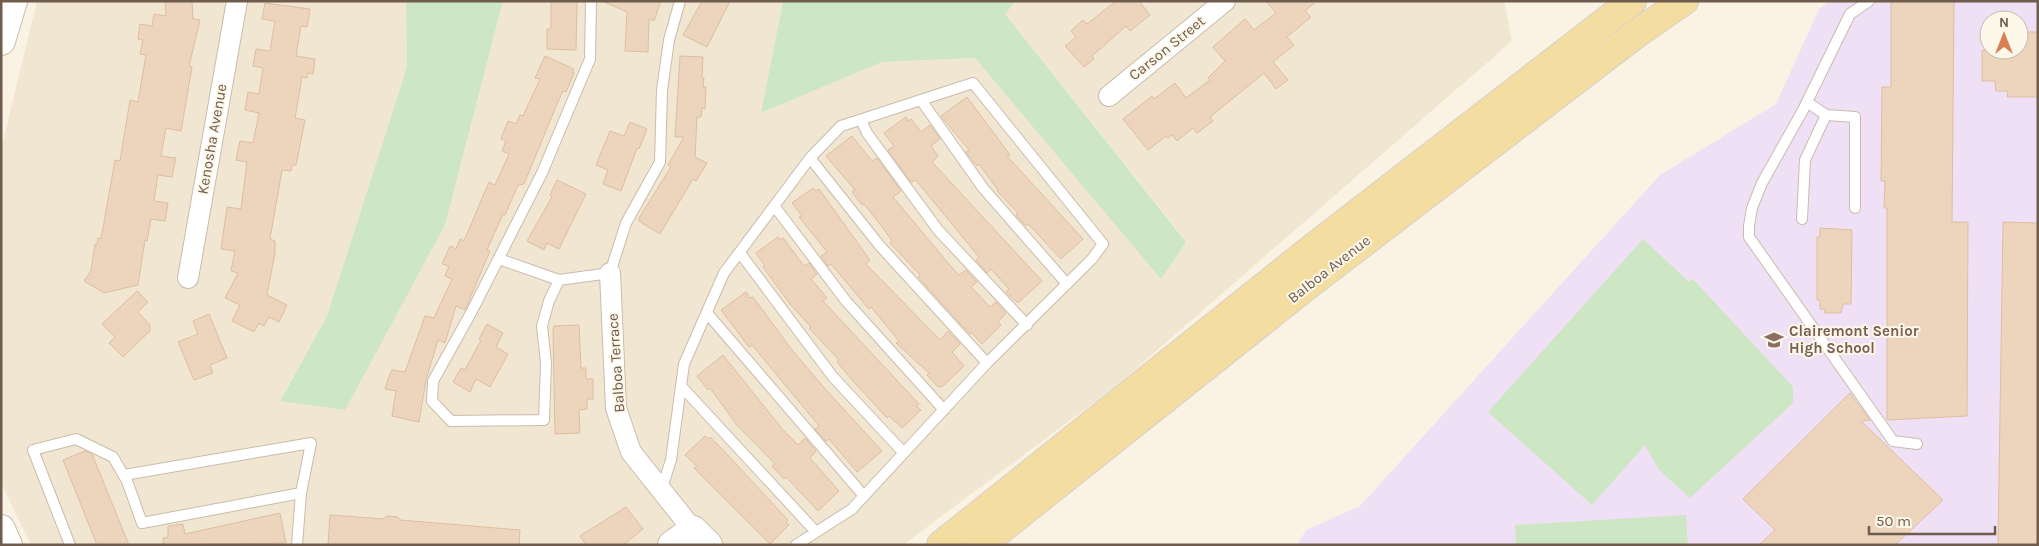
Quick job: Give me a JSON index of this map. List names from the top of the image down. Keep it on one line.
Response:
{"streets":{"main road":["Balboa Avenue"],"street":["Carson Street","Kenosha Avenue","Balboa Terrace"]},"places":{"school or university":["Clairemont Senior High School"]},"scale_bar":"50 m","north":"top"}
